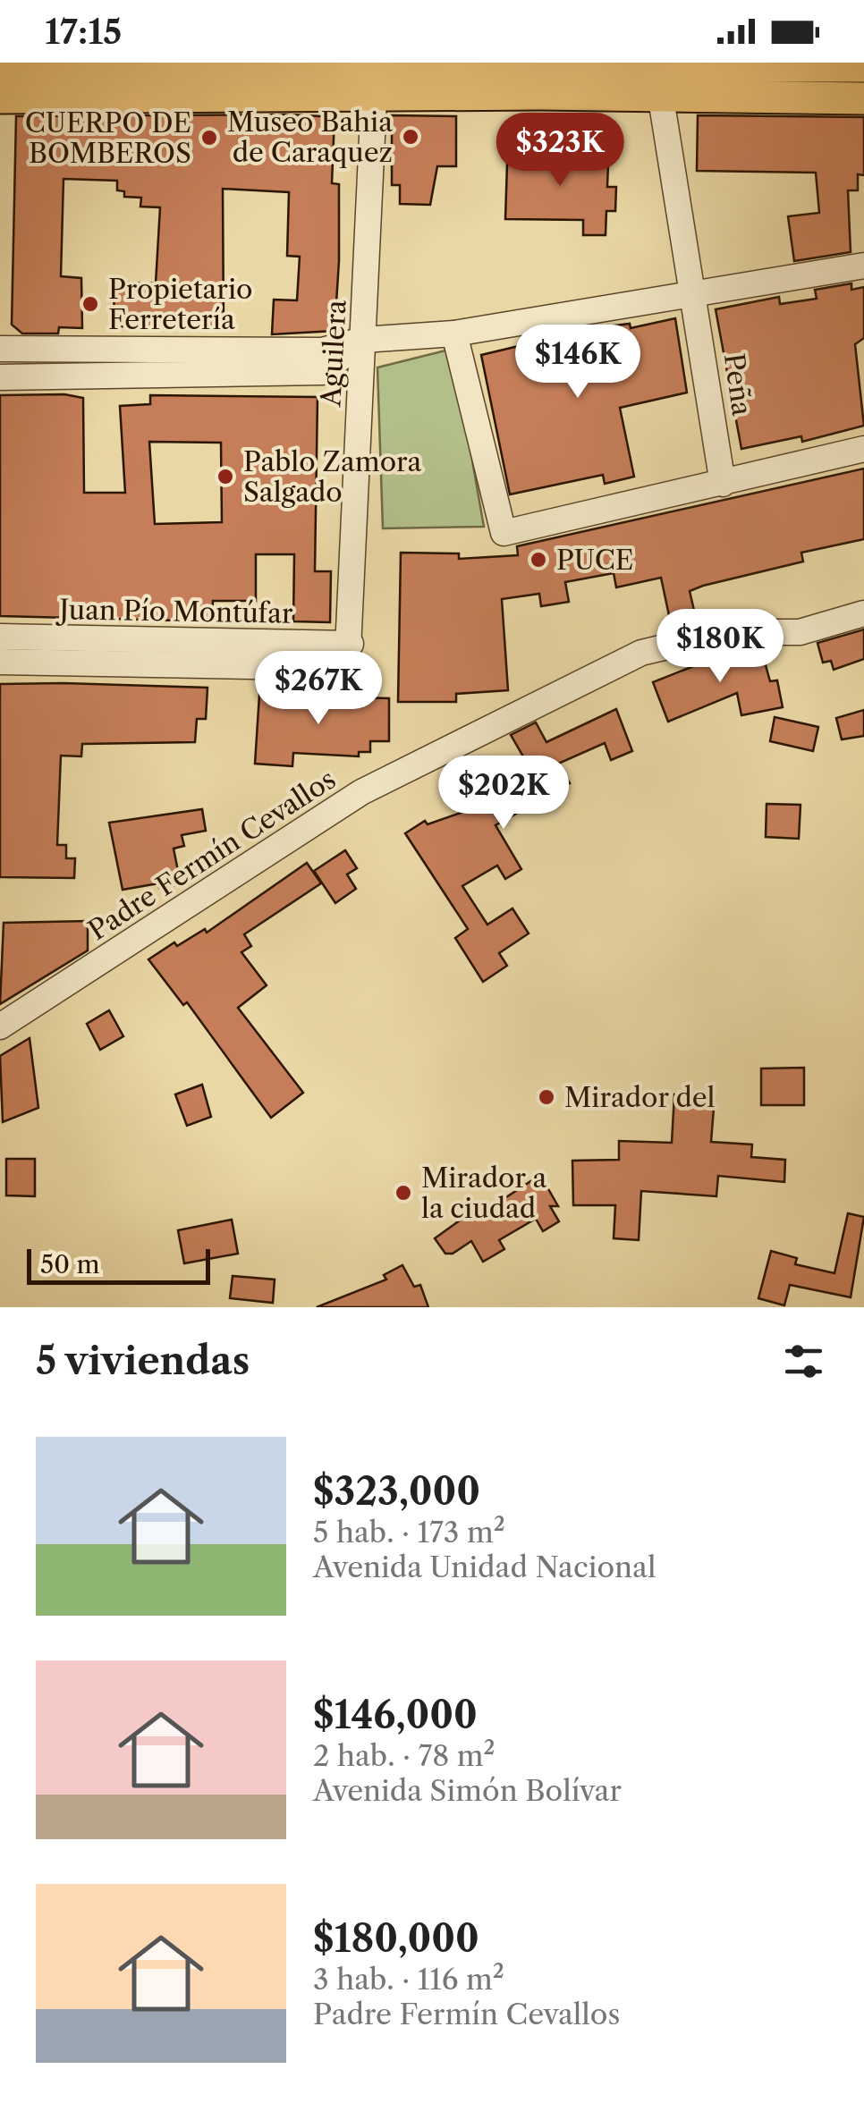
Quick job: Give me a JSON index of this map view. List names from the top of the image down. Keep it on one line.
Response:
{"streets":{"street":["Aguilera","Peña","Juan Pío Montúfar","Padre Fermín Cevallos"]},"crossings":[["Aguilera","Juan Pío Montúfar"]],"places":["Museo Bahia de Caraquez","CUERPO DE BOMBEROS","Propietario Ferretería","Pablo Zamora Salgado","PUCE","Mirador del","Mirador a la ciudad"],"scale_bar":"50 m","page":{"status":"17:15","price":["$323K","$146K","$180K","$267K","$202K"],"scale":"50 m","heading":"5 viviendas","list":[{"name":"$323,000","note":"5 hab. · 173 m² · Avenida Unidad Nacional"},{"name":"$146,000","note":"2 hab. · 78 m² · Avenida Simón Bolívar"},{"name":"$180,000","note":"3 hab. · 116 m² · Padre Fermín Cevallos"}]}}
